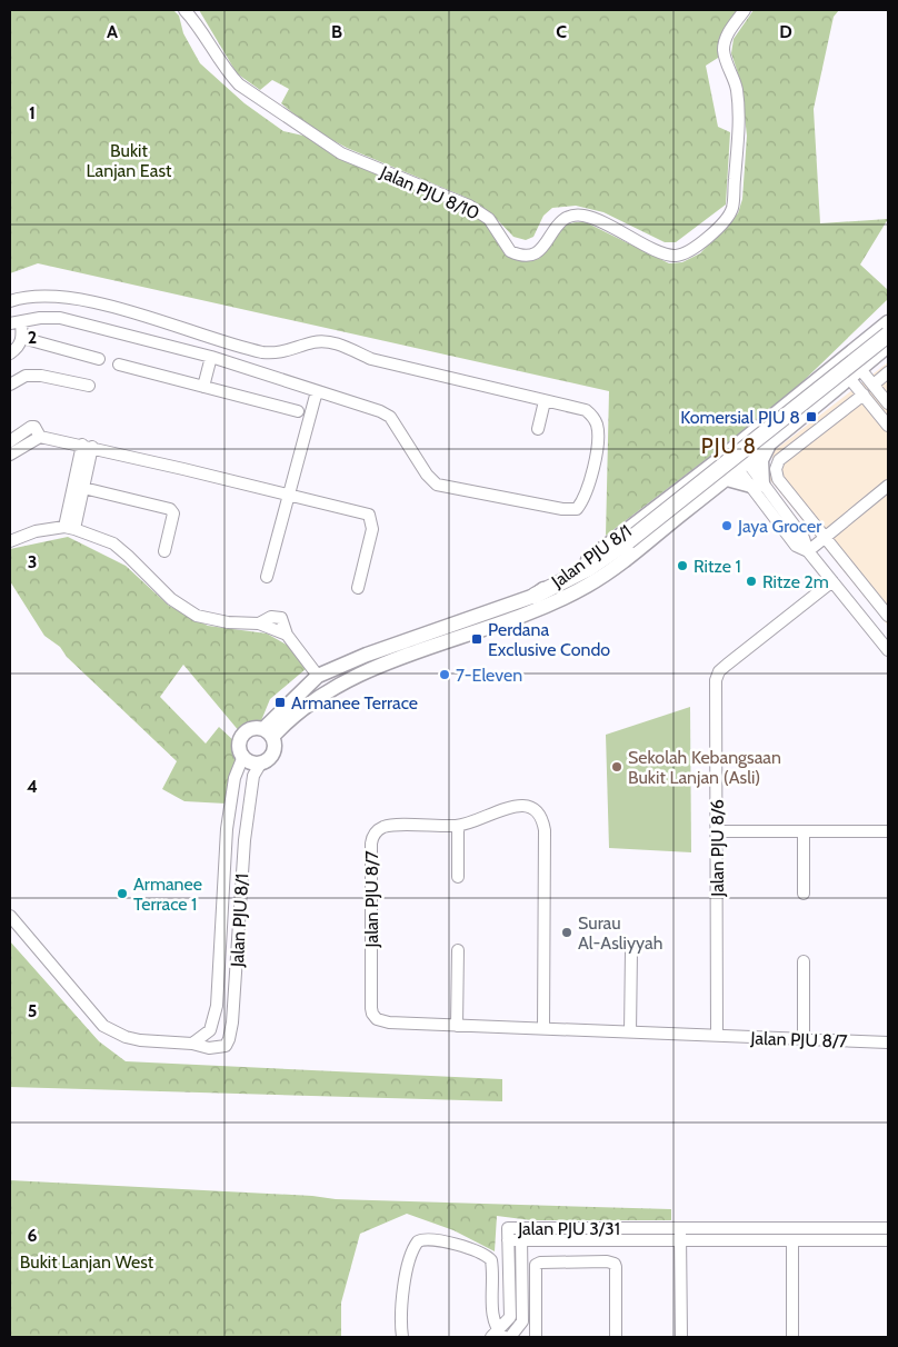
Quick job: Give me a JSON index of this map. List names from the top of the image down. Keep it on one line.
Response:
{"streets":{"main road":["Jalan PJU 8/1"],"street":["Jalan PJU 8/10","Jalan PJU 8/6","Jalan PJU 8/7","Jalan PJU 3/31"]},"crossings":[["Jalan PJU 8/6","Jalan PJU 8/7"]],"districts":["PJU 8"],"parks":["Bukit Lanjan East","Bukit Lanjan West"],"places":{"transit":["Komersial PJU 8","Perdana Exclusive Condo","Armanee Terrace"],"other":["Jaya Grocer","Ritze 1","Ritze 2m","7-Eleven","Sekolah Kebangsaan Bukit Lanjan (Asli)","Armanee Terrace 1","Surau Al-Asliyyah"]},"grid":{"columns":["A","B","C","D"],"rows":["1","2","3","4","5","6"]}}
